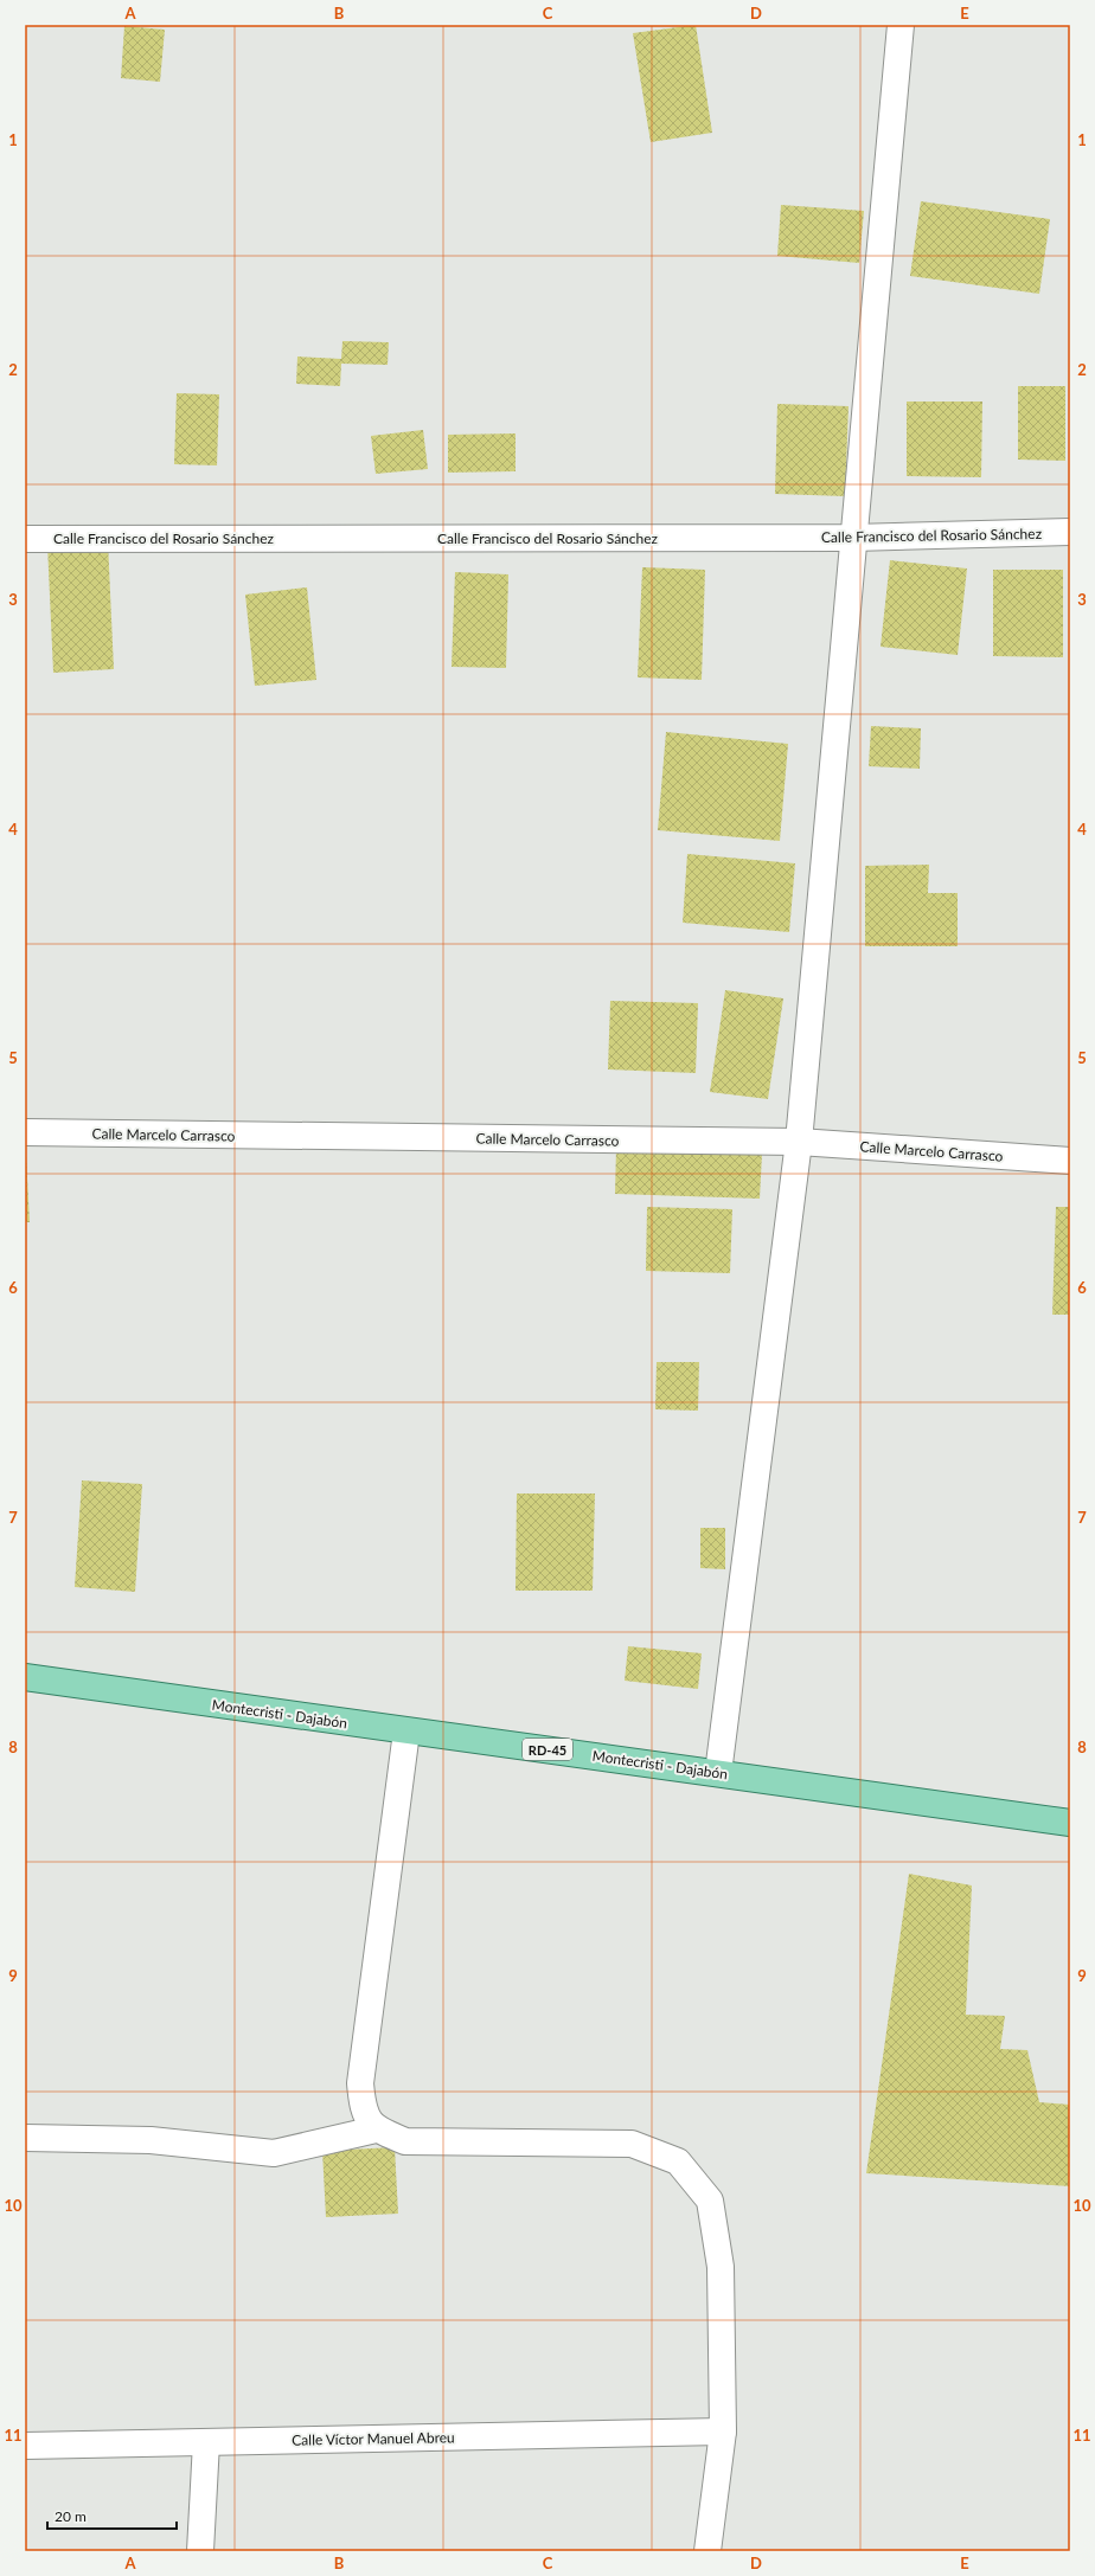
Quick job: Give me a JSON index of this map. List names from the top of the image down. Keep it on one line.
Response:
{"streets":{"main road":["Montecristi - Dajabón","RD-45"],"street":["Calle Francisco del Rosario Sánchez","Calle Marcelo Carrasco","Calle Víctor Manuel Abreu"]},"scale_bar":"20 m","grid":{"columns":["A","B","C","D","E"],"rows":["1","2","3","4","5","6","7","8","9","10","11"]}}
